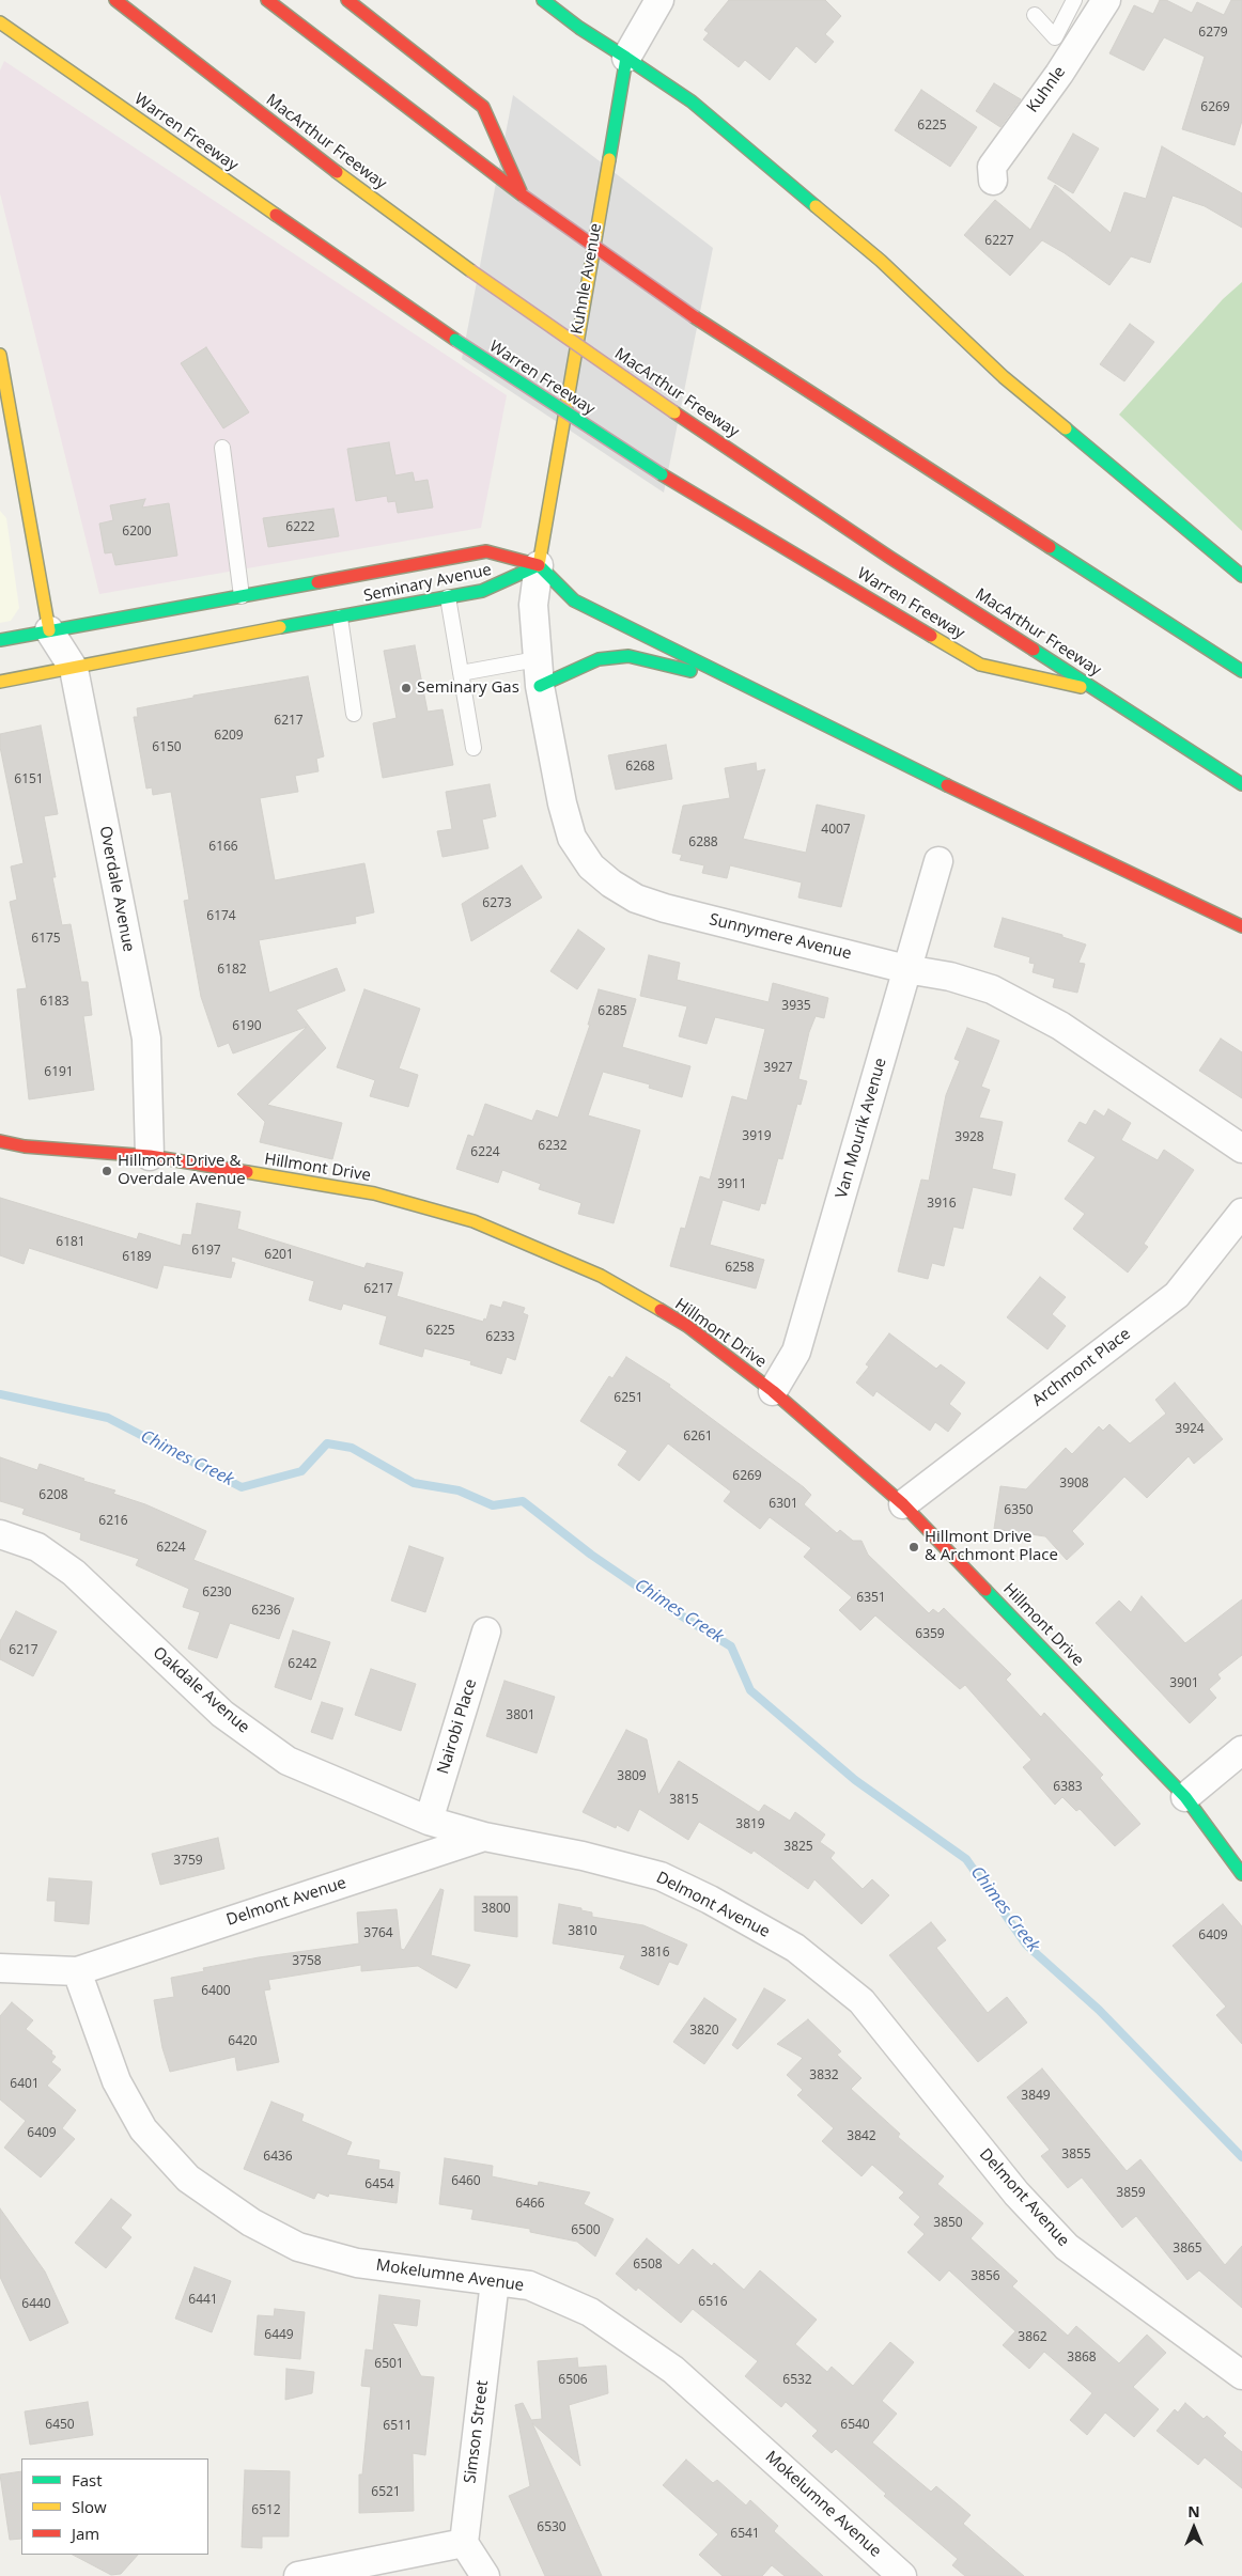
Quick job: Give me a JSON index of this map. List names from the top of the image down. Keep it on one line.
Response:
{"streets":{"main road":["Warren Freeway","MacArthur Freeway","Kuhnle Avenue","Seminary Avenue","Hillmont Drive"],"street":["Kuhnle","Overdale Avenue","Sunnymere Avenue","Van Mourik Avenue","Archmont Place","Oakdale Avenue","Nairobi Place","Delmont Avenue","Mokelumne Avenue","Simson Street"]},"crossings":[["Warren Freeway","MacArthur Freeway"],["Kuhnle Avenue","Seminary Avenue"],["Kuhnle Avenue","Sunnymere Avenue"],["Seminary Avenue","Overdale Avenue"],["Seminary Avenue","Sunnymere Avenue"],["Overdale Avenue","Hillmont Drive"],["Sunnymere Avenue","Van Mourik Avenue"],["Van Mourik Avenue","Hillmont Drive"],["Hillmont Drive","Archmont Place"],["Oakdale Avenue","Nairobi Place"],["Oakdale Avenue","Delmont Avenue"],["Delmont Avenue","Mokelumne Avenue"],["Mokelumne Avenue","Simson Street"]],"water":["Chimes Creek"],"places":["Seminary Gas","Hillmont Drive & Overdale Avenue","Hillmont Drive & Archmont Place"],"house_numbers":["6279","6269","6225","6227","6222","6200","6217","6209","6150","6268","6151","4007","6288","6166","6273","6174","6175","6182","6183","3935","6285","6190","3927","6191","3919","3928","6232","6224","3911","3916","6181","6197","6201","6189","6258","6217","6225","6233","6251","3924","6261","6269","3908","6208","6301","6350","6216","6224","6230","6351","6236","6359","6217","6242","3901","3801","3809","6383","3815","3819","3825","3759","3800","3810","3764","6409","3816","3758","6400","3820","6420","3832","6401","3849","6409","3842","3855","6436","6460","6454","3859","6466","3850","6500","3865","6508","3856","6441","6516","6440","6449","3862","3868","6501","6506","6532","6450","6540","6511","6521","6512","6530","6541"],"legend":["Fast","Slow","Jam"],"north":"top"}
